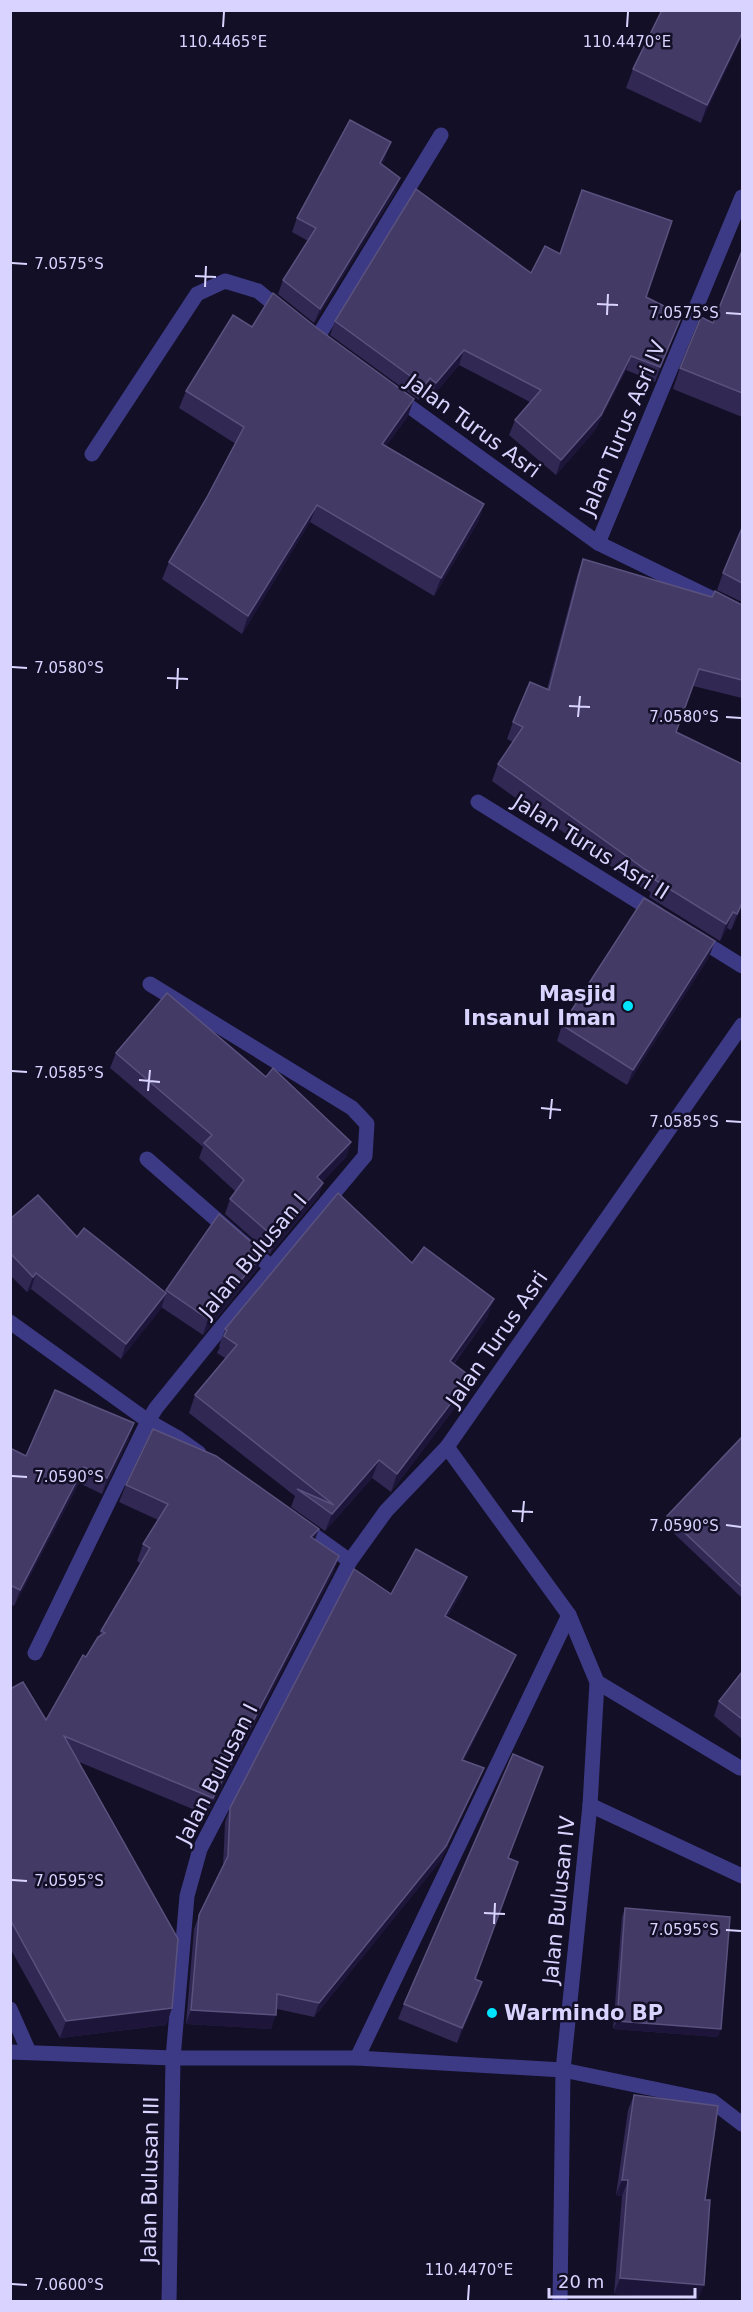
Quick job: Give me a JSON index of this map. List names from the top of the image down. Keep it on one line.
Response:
{"streets":{"street":["Jalan Turus Asri","Jalan Turus Asri IV","Jalan Turus Asri II","Jalan Bulusan I","Jalan Bulusan IV","Jalan Bulusan III"]},"crossings":[["Jalan Turus Asri","Jalan Turus Asri IV"],["Jalan Turus Asri","Jalan Bulusan I"],["Jalan Bulusan I","Jalan Bulusan III"]],"places":["Masjid Insanul Iman","Warmindo BP"],"scale_bar":"20 m","coordinates":["110.4465°E","110.4470°E","7.0575°S","7.0580°S","7.0585°S","7.0590°S","7.0595°S","7.0600°S"]}
